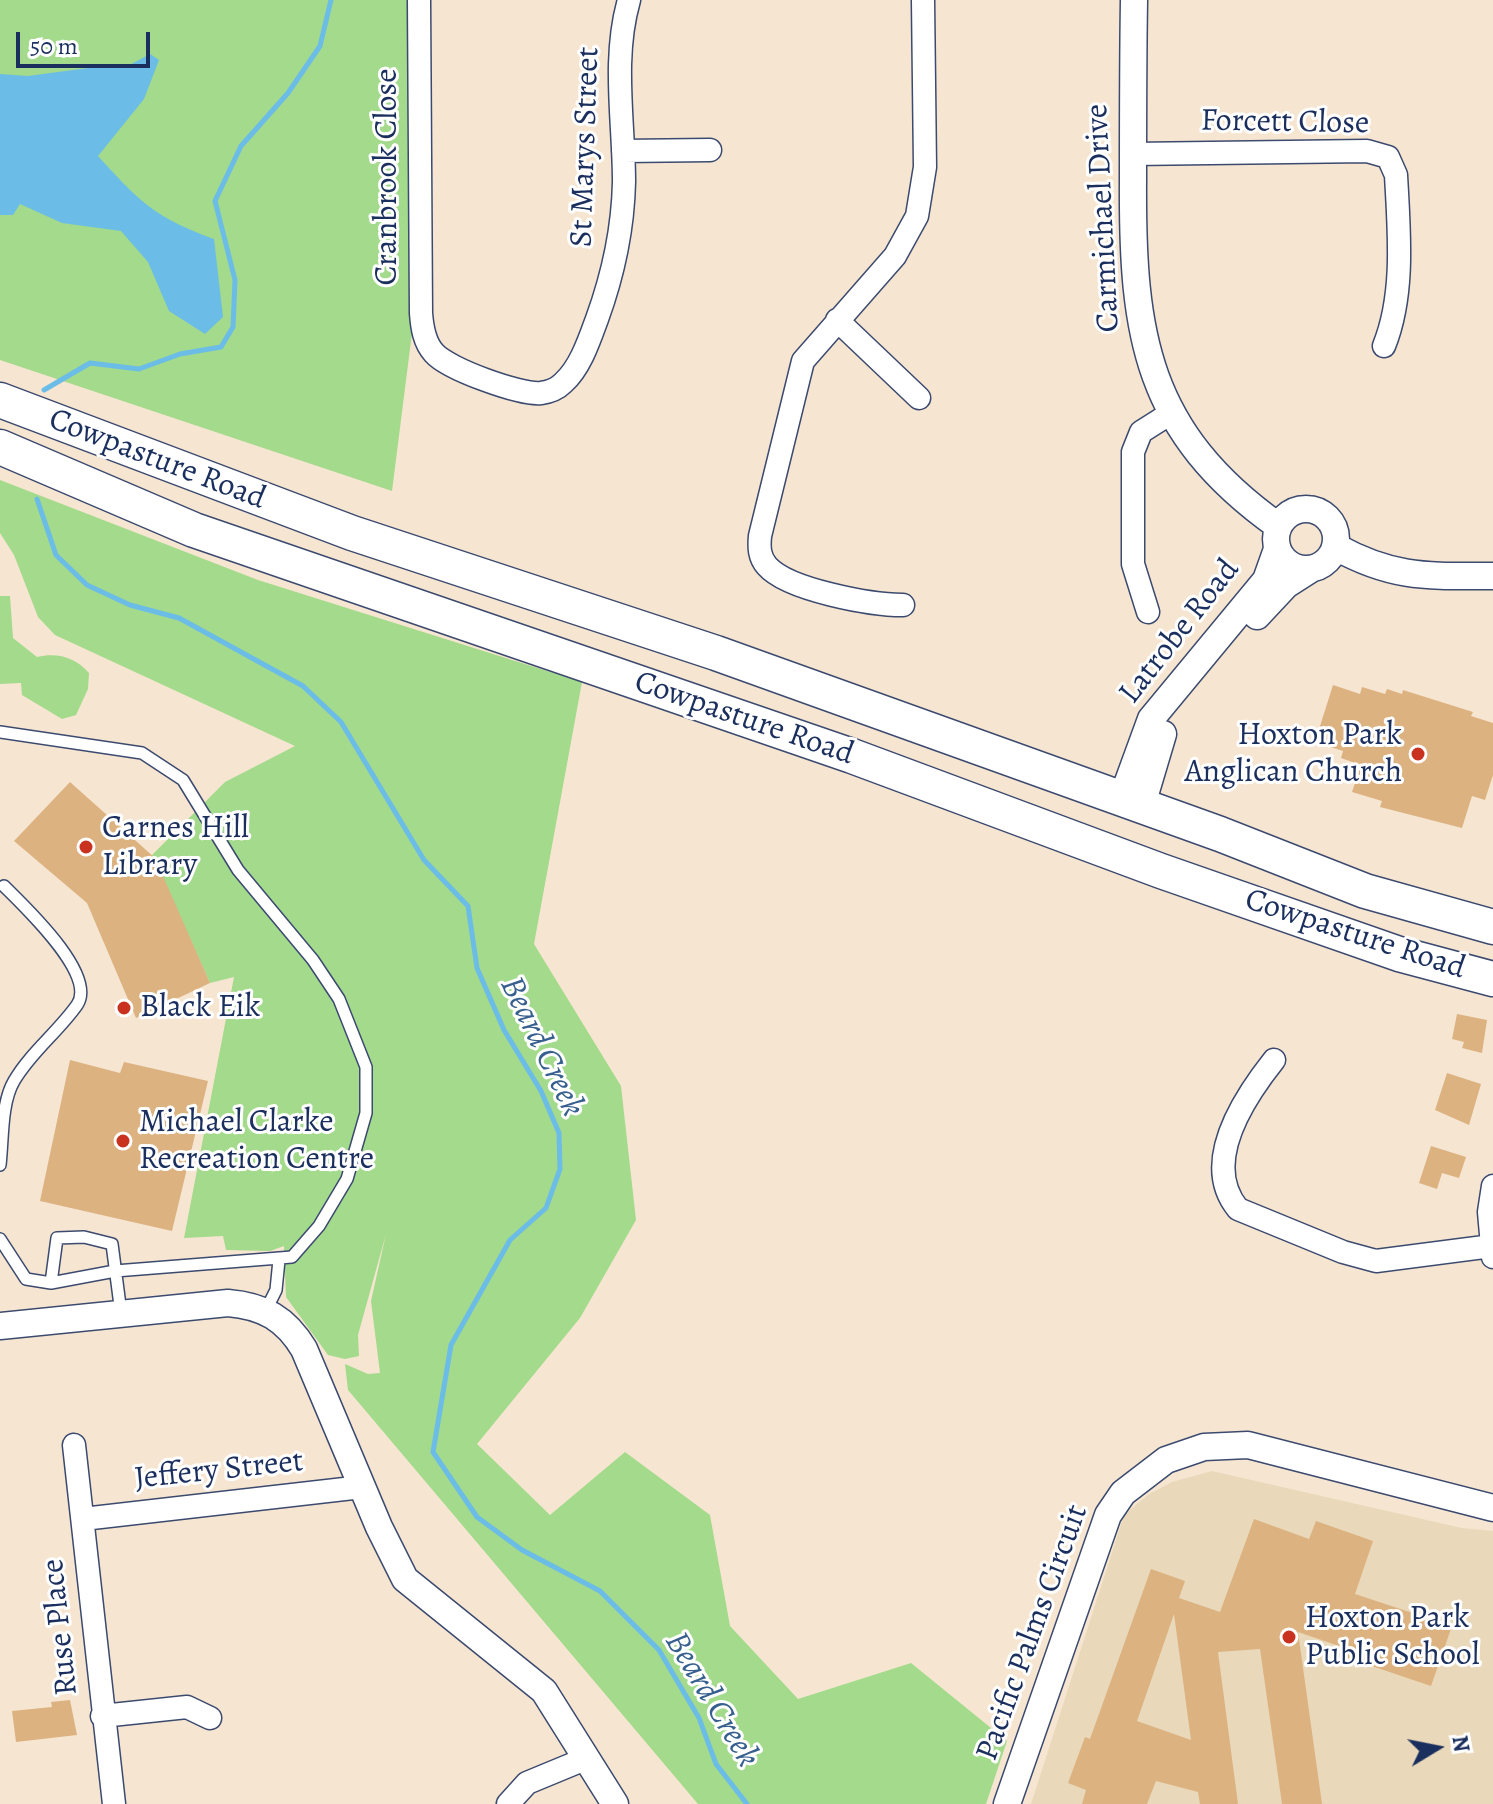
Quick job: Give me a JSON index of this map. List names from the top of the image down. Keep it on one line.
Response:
{"streets":{"main road":["Cowpasture Road"],"street":["Forcett Close","St Marys Street","Cranbrook Close","Carmichael Drive","Latrobe Road","Jeffery Street","Ruse Place","Pacific Palms Circuit"]},"crossings":[["Forcett Close","Carmichael Drive"],["St Marys Street","Cranbrook Close"],["Carmichael Drive","Latrobe Road"],["Cowpasture Road","Latrobe Road"],["Jeffery Street","Ruse Place"]],"water":["Beard Creek"],"places":["Hoxton Park Anglican Church","Carnes Hill Library","Black Eik","Michael Clarke Recreation Centre","Hoxton Park Public School"],"scale_bar":"50 m","north":"right"}
